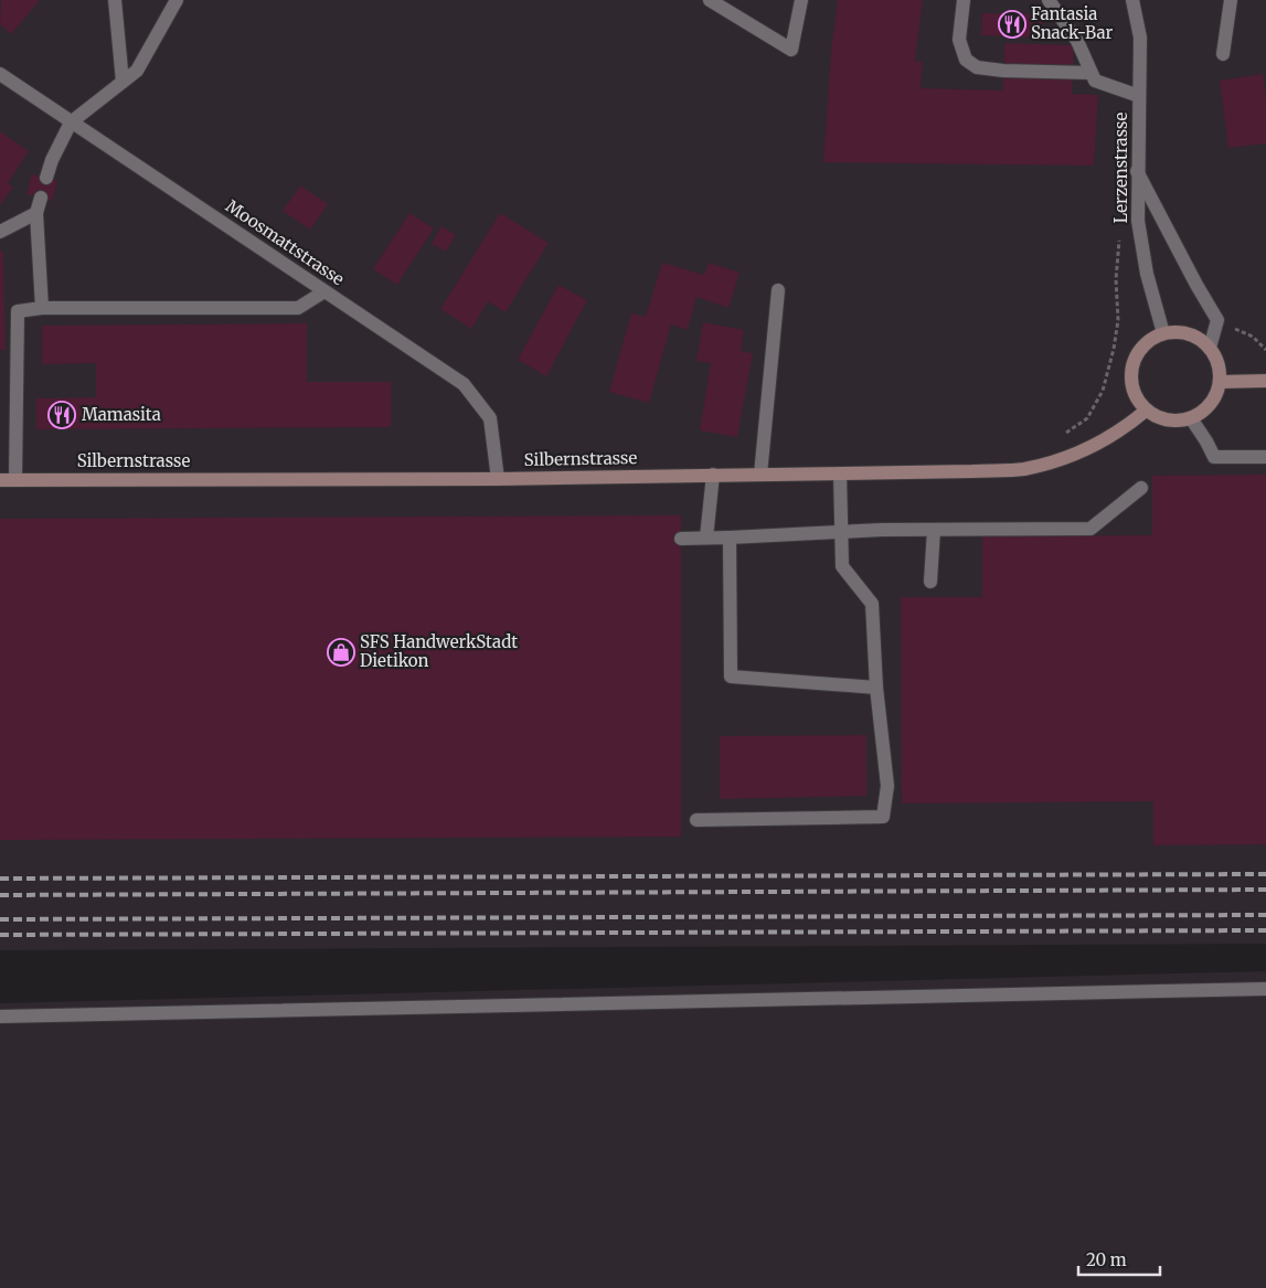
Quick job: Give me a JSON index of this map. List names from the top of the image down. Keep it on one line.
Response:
{"streets":{"street":["Lerzenstrasse","Moosmattstrasse","Silbernstrasse"]},"crossings":[["Lerzenstrasse","Silbernstrasse"],["Moosmattstrasse","Silbernstrasse"]],"places":{"restaurant":["Fantasia Snack-Bar","Mamasita"],"shop":["SFS HandwerkStadt Dietikon"]},"scale_bar":"20 m"}
